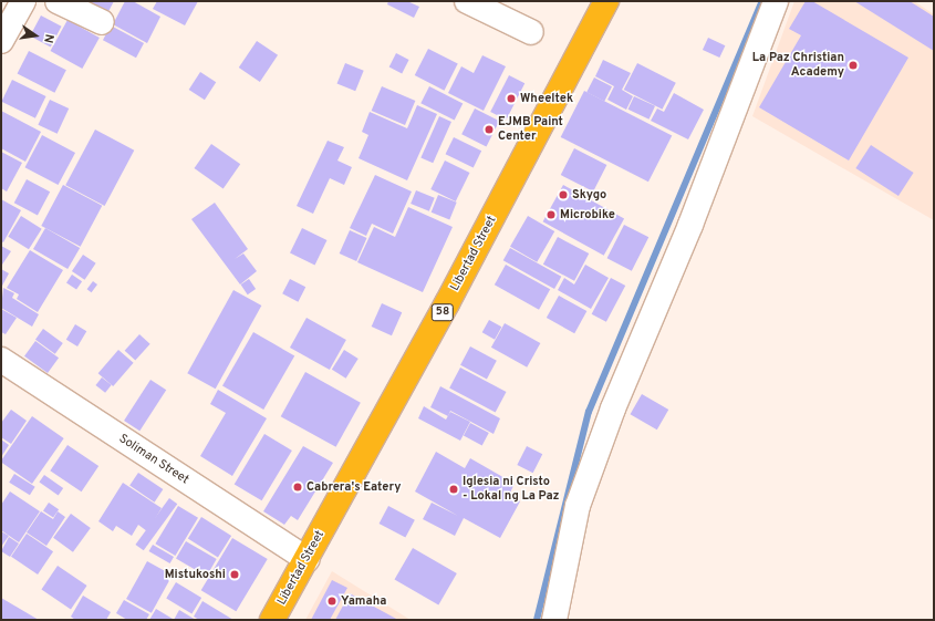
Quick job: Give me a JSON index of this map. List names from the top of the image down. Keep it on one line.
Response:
{"streets":{"highway":["Libertad Street","58"],"street":["Soliman Street"]},"crossings":[["Libertad Street","Soliman Street"]],"places":["La Paz Christian Academy","Wheeltek","EJMB Paint Center","Skygo","Microbike","Cabrera's Eatery","Iglesia ni Cristo - Lokal ng La Paz","Mistukoshi","Yamaha"],"north":"right"}
